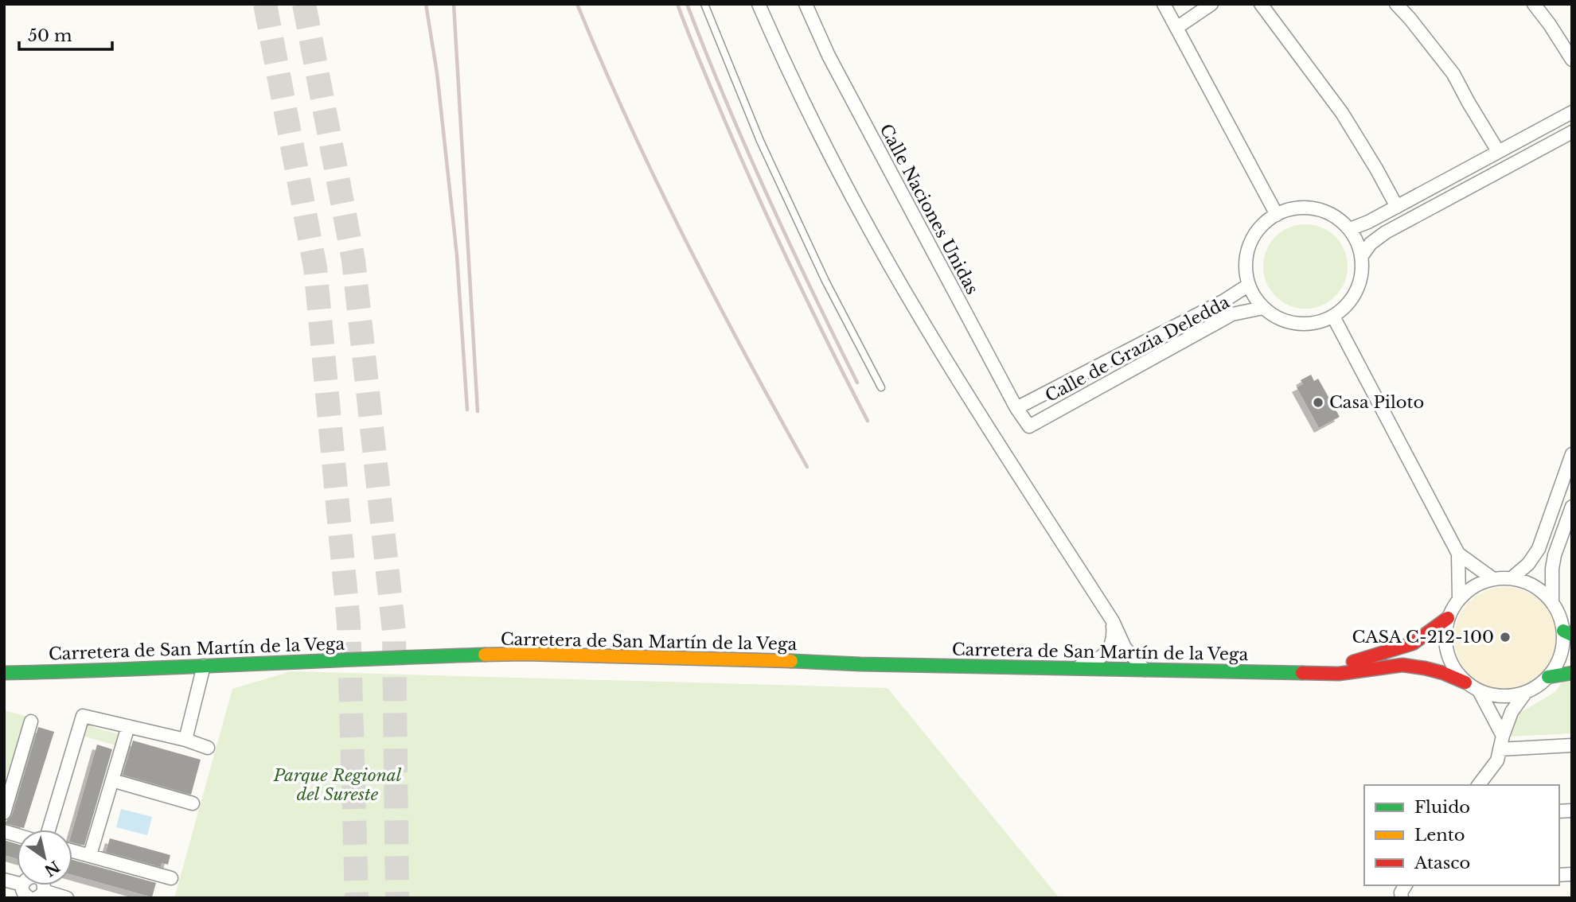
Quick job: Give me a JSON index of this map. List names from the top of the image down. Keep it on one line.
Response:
{"streets":{"street":["Calle Naciones Unidas","Calle de Grazia Deledda","Carretera de San Martín de la Vega"]},"crossings":[["Calle Naciones Unidas","Calle de Grazia Deledda"]],"parks":["Parque Regional del Sureste"],"places":["Casa Piloto","CASA C-212-100"],"legend":["Fluido","Lento","Atasco"],"scale_bar":"50 m","north":"bottom right"}
